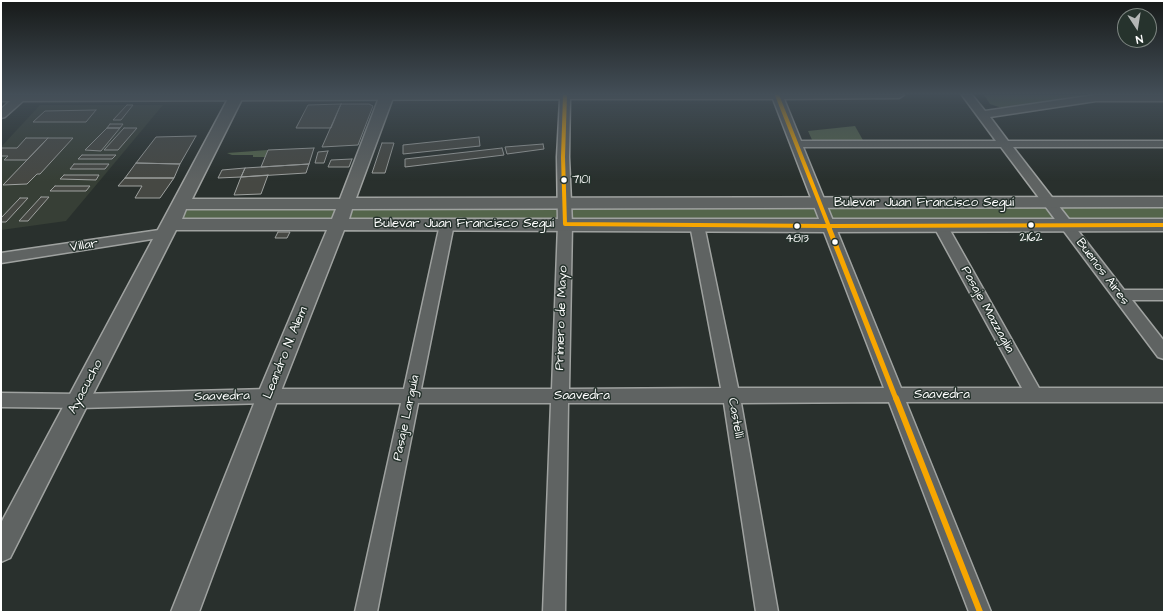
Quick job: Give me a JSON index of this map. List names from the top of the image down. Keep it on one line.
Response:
{"streets":{"main road":["Bulevar Juan Francisco Seguí","Leandro N. Alem","Ayacucho"],"street":["Villar","Buenos Aires","Pasaje Mazzaglia","Primero de Mayo","Saavedra","Pasaje Larguía","Castelli"]},"crossings":[["Bulevar Juan Francisco Seguí","Villar"],["Bulevar Juan Francisco Seguí","Buenos Aires"],["Bulevar Juan Francisco Seguí","Pasaje Mazzaglia"],["Bulevar Juan Francisco Seguí","Primero de Mayo"],["Bulevar Juan Francisco Seguí","Leandro N. Alem"],["Bulevar Juan Francisco Seguí","Ayacucho"],["Bulevar Juan Francisco Seguí","Pasaje Larguía"],["Bulevar Juan Francisco Seguí","Castelli"],["Villar","Ayacucho"],["Pasaje Mazzaglia","Saavedra"],["Primero de Mayo","Saavedra"],["Leandro N. Alem","Saavedra"],["Ayacucho","Saavedra"],["Saavedra","Pasaje Larguía"],["Saavedra","Castelli"]],"places":["7101","2162","4813"],"north":"bottom"}
